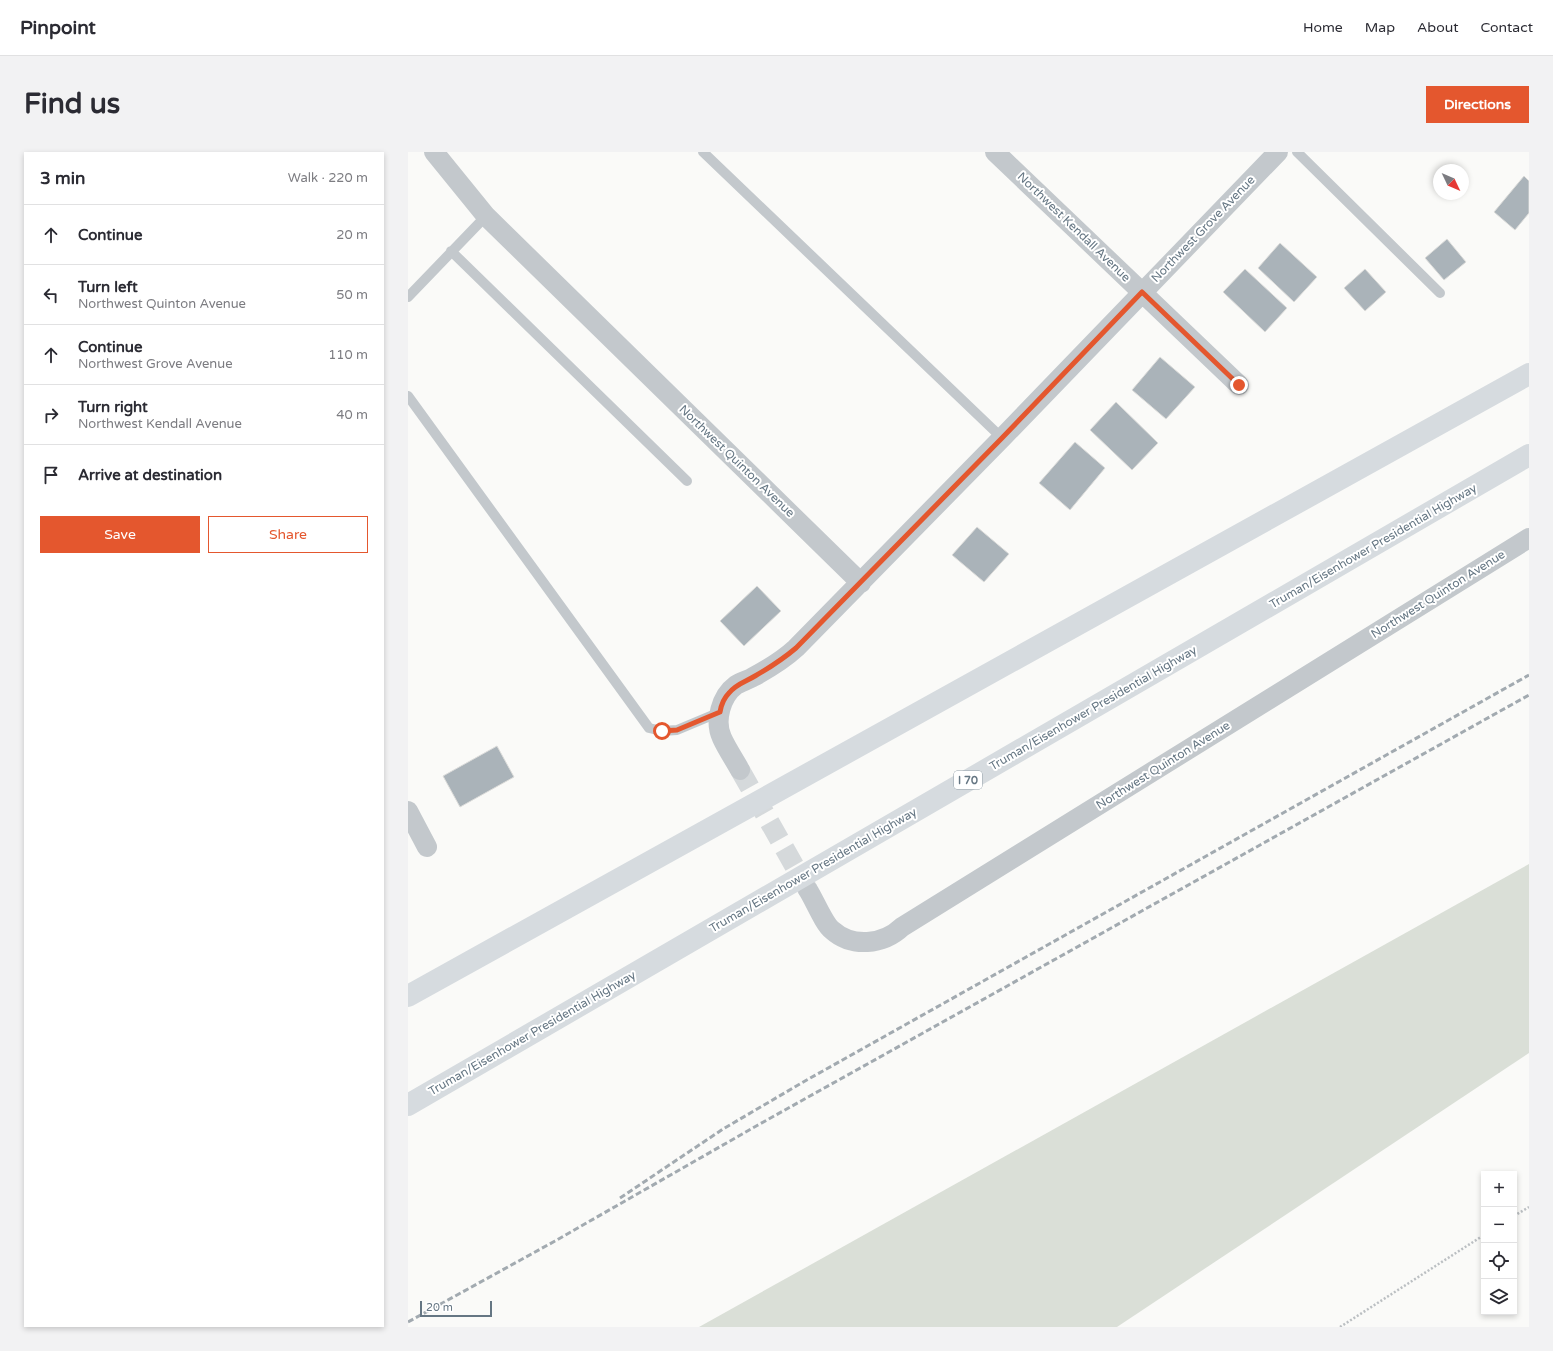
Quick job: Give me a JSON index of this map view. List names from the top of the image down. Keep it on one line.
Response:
{"streets":{"highway":["Truman/Eisenhower Presidential Highway","I 70"],"street":["Northwest Kendall Avenue","Northwest Grove Avenue","Northwest Quinton Avenue"]},"crossings":[["Northwest Kendall Avenue","Northwest Grove Avenue"],["Northwest Grove Avenue","Northwest Quinton Avenue"]],"scale_bar":"20 m","north":"bottom right","page":{"header":"Pinpoint","nav":["Home","Map","About","Contact"],"buttons":["Directions",["Save","Share"]],"title":"Find us","heading":["3 min","Walk · 220 m"],"list":[["Continue","20 m"],["Turn left","Northwest Quinton Avenue","50 m"],["Continue","Northwest Grove Avenue","110 m"],["Turn right","Northwest Kendall Avenue","40 m"],"Arrive at destination"],"map_buttons":["+","−"],"scale":"20 m"}}
